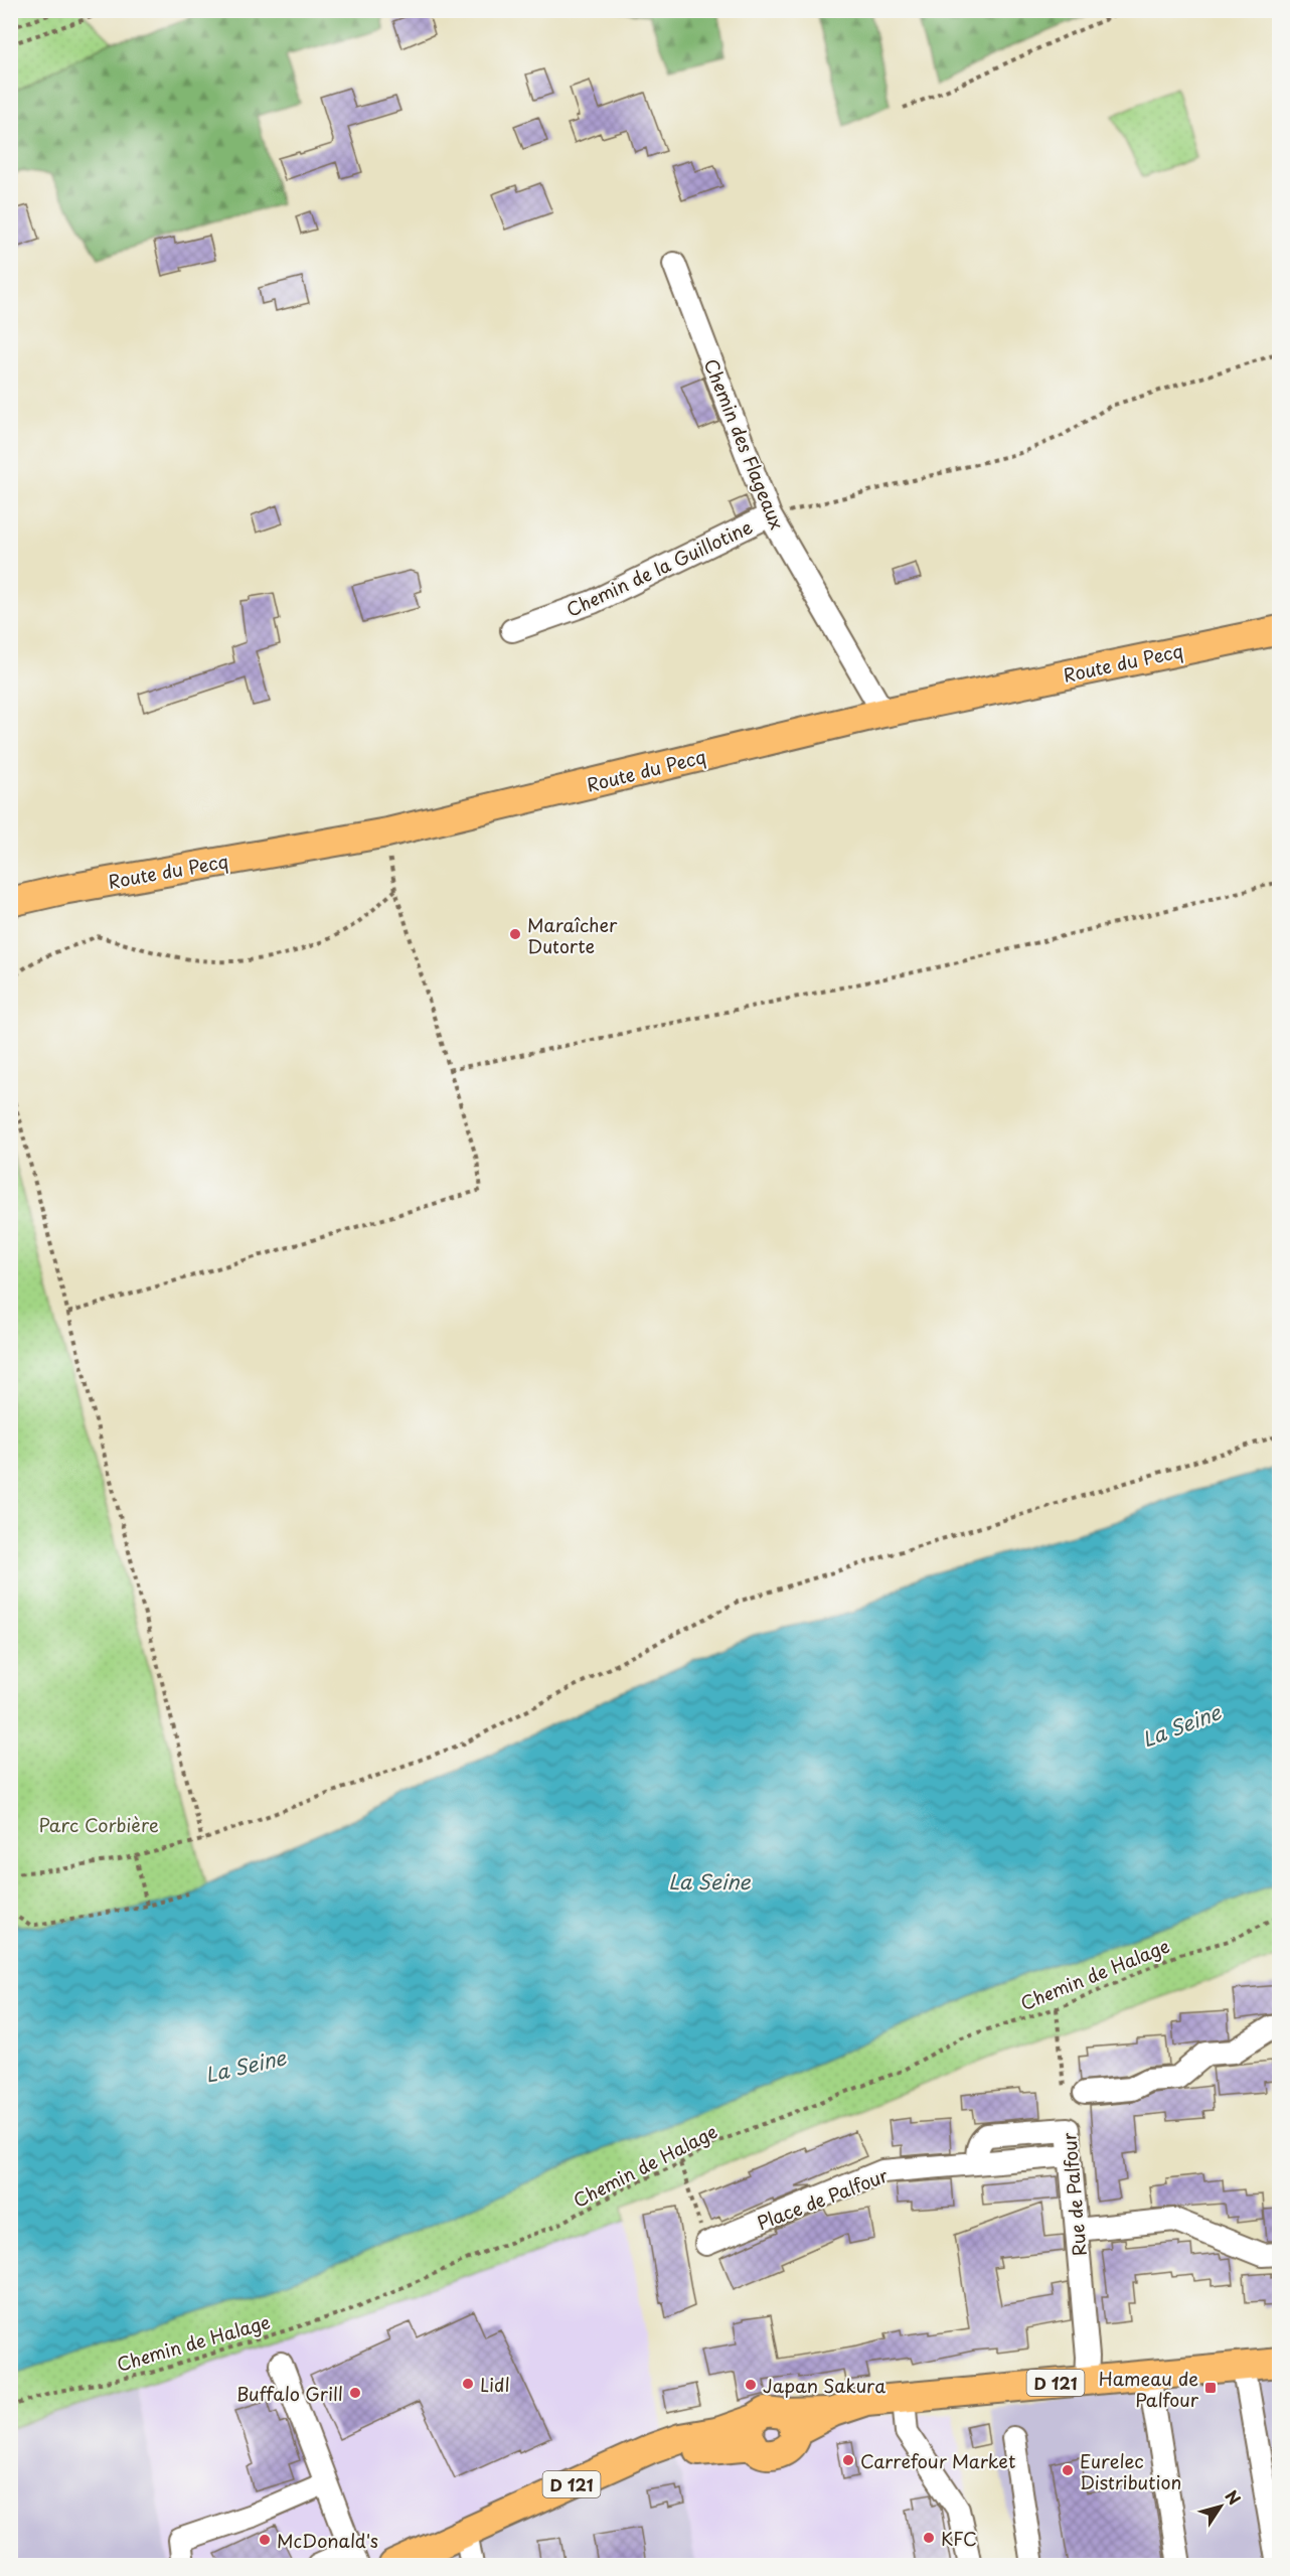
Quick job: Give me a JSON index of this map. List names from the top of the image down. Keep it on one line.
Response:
{"streets":{"main road":["Route du Pecq","D 121"],"street":["Chemin des Flageaux","Chemin de la Guillotine","Rue de Palfour","Place de Palfour"],"path":["Chemin de Halage"]},"crossings":[["Chemin des Flageaux","Chemin de la Guillotine"],["Chemin des Flageaux","Route du Pecq"],["Chemin de Halage","Rue de Palfour"],["Rue de Palfour","Place de Palfour"],["Rue de Palfour","D 121"]],"water":["La Seine"],"parks":["Parc Corbière"],"places":{"other":["Maraîcher Dutorte","Lidl","Japan Sakura","Buffalo Grill","Carrefour Market","Eurelec Distribution","KFC","McDonald's"],"transit":["Hameau de Palfour"]},"north":"top right"}
